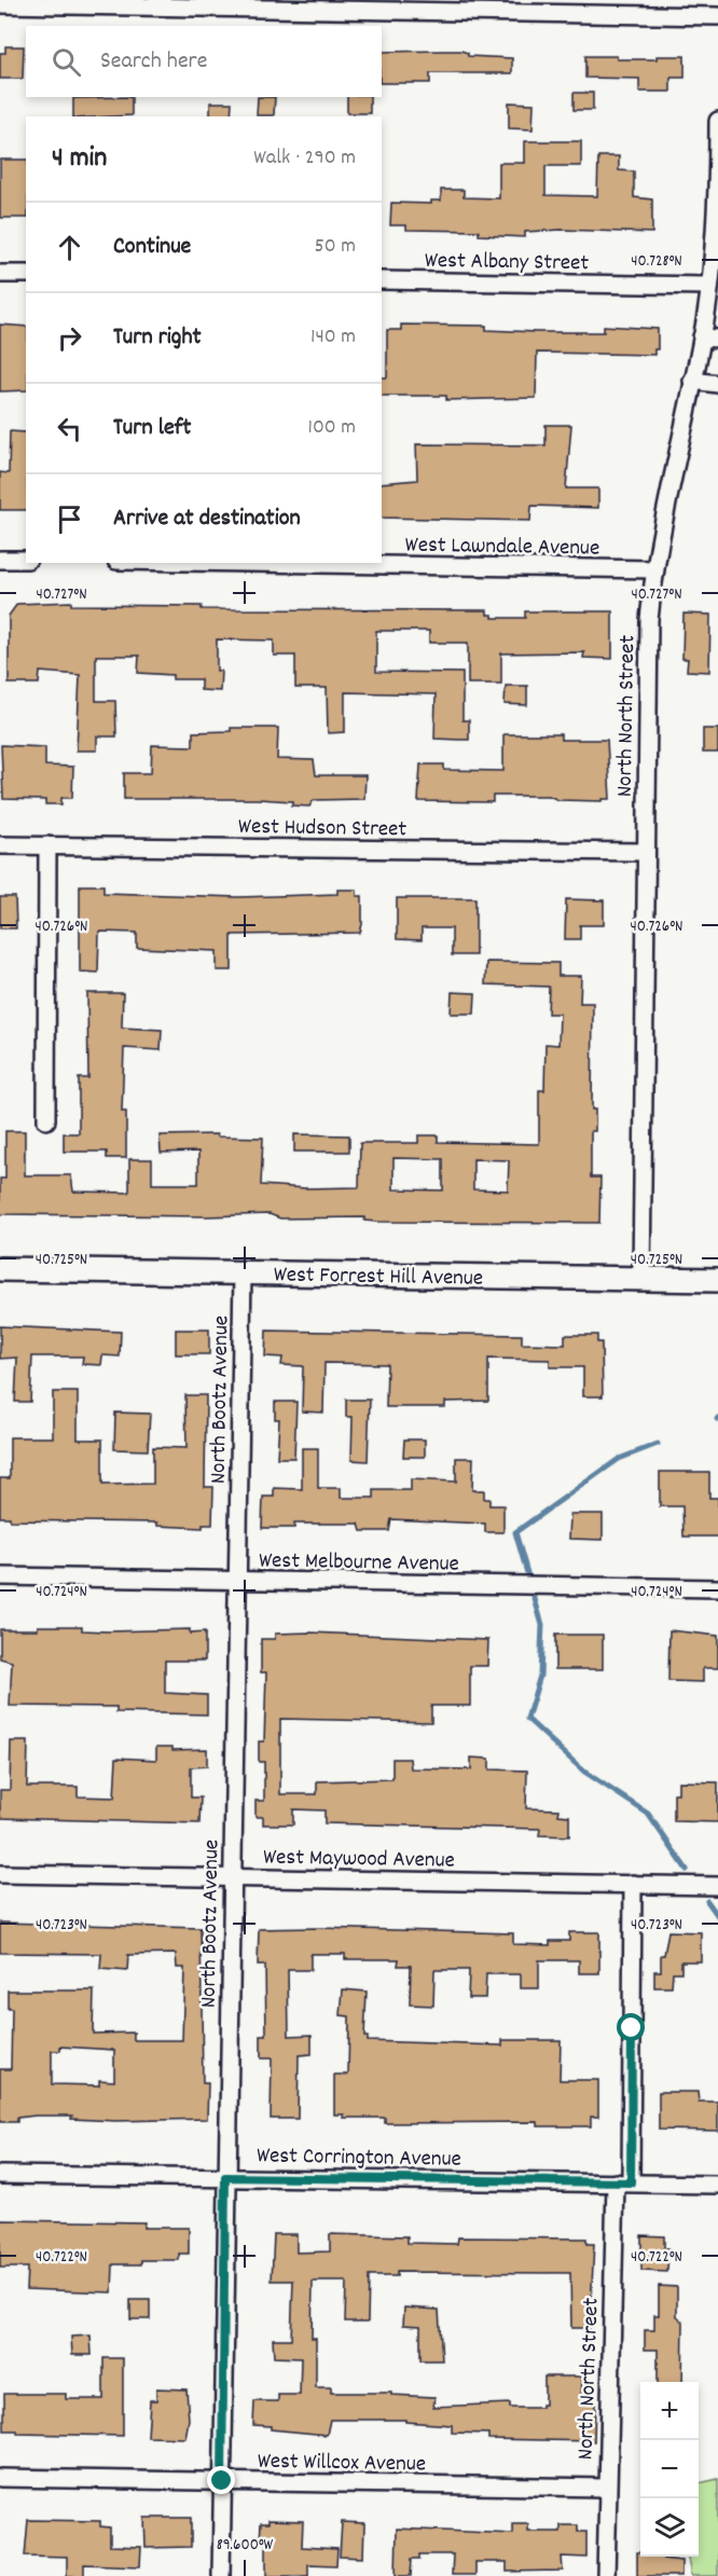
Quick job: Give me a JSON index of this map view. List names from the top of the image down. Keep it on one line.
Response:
{"streets":{"main road":["West Forrest Hill Avenue"],"street":["West Albany Street","West Lawndale Avenue","North North Street","West Hudson Street","North Bootz Avenue","West Melbourne Avenue","West Maywood Avenue","West Corrington Avenue","West Willcox Avenue"]},"crossings":[["West Albany Street","North North Street"],["West Lawndale Avenue","North North Street"],["North North Street","West Hudson Street"],["North North Street","West Forrest Hill Avenue"],["North North Street","West Maywood Avenue"],["North North Street","West Corrington Avenue"],["North North Street","West Willcox Avenue"],["West Forrest Hill Avenue","North Bootz Avenue"],["North Bootz Avenue","West Melbourne Avenue"],["North Bootz Avenue","West Maywood Avenue"],["North Bootz Avenue","West Corrington Avenue"],["North Bootz Avenue","West Willcox Avenue"]],"page":{"search":"Search here","heading":["4 min","Walk · 290 m"],"list":[["Continue","50 m"],["Turn right","140 m"],["Turn left","100 m"],"Arrive at destination"],"map_buttons":["+","−"]},"coordinates":["40.728°N","40.727°N","40.726°N","40.725°N","40.724°N","40.723°N","40.722°N","89.600°W"]}
